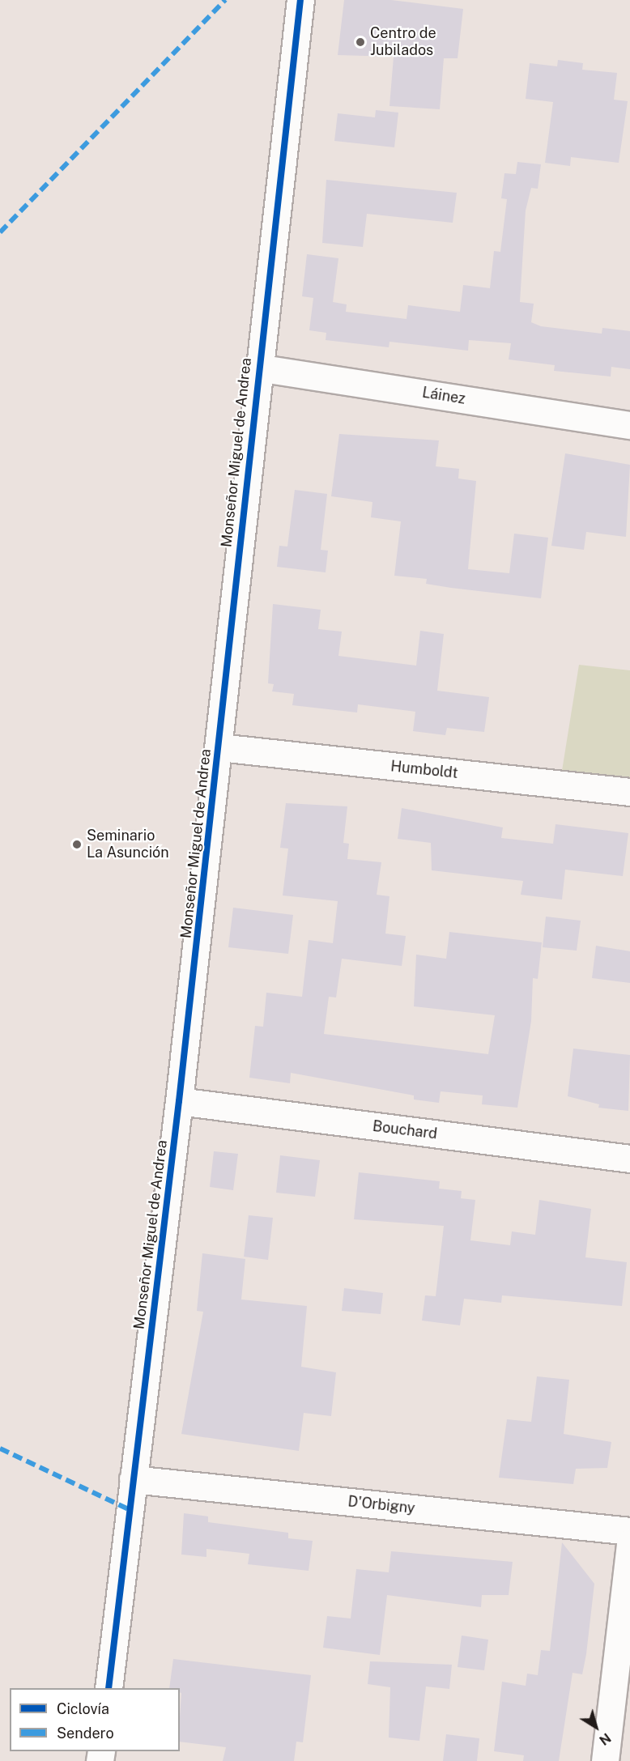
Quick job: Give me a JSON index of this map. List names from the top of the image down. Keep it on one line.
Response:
{"streets":{"street":["Láinez","Monseñor Miguel de Andrea","Humboldt","Bouchard","D'Orbigny"]},"crossings":[["Láinez","Monseñor Miguel de Andrea"],["Monseñor Miguel de Andrea","Humboldt"],["Monseñor Miguel de Andrea","Bouchard"],["Monseñor Miguel de Andrea","D'Orbigny"]],"places":["Centro de Jubilados","Seminario La Asunción"],"legend":["Ciclovía","Sendero"],"north":"bottom right"}
